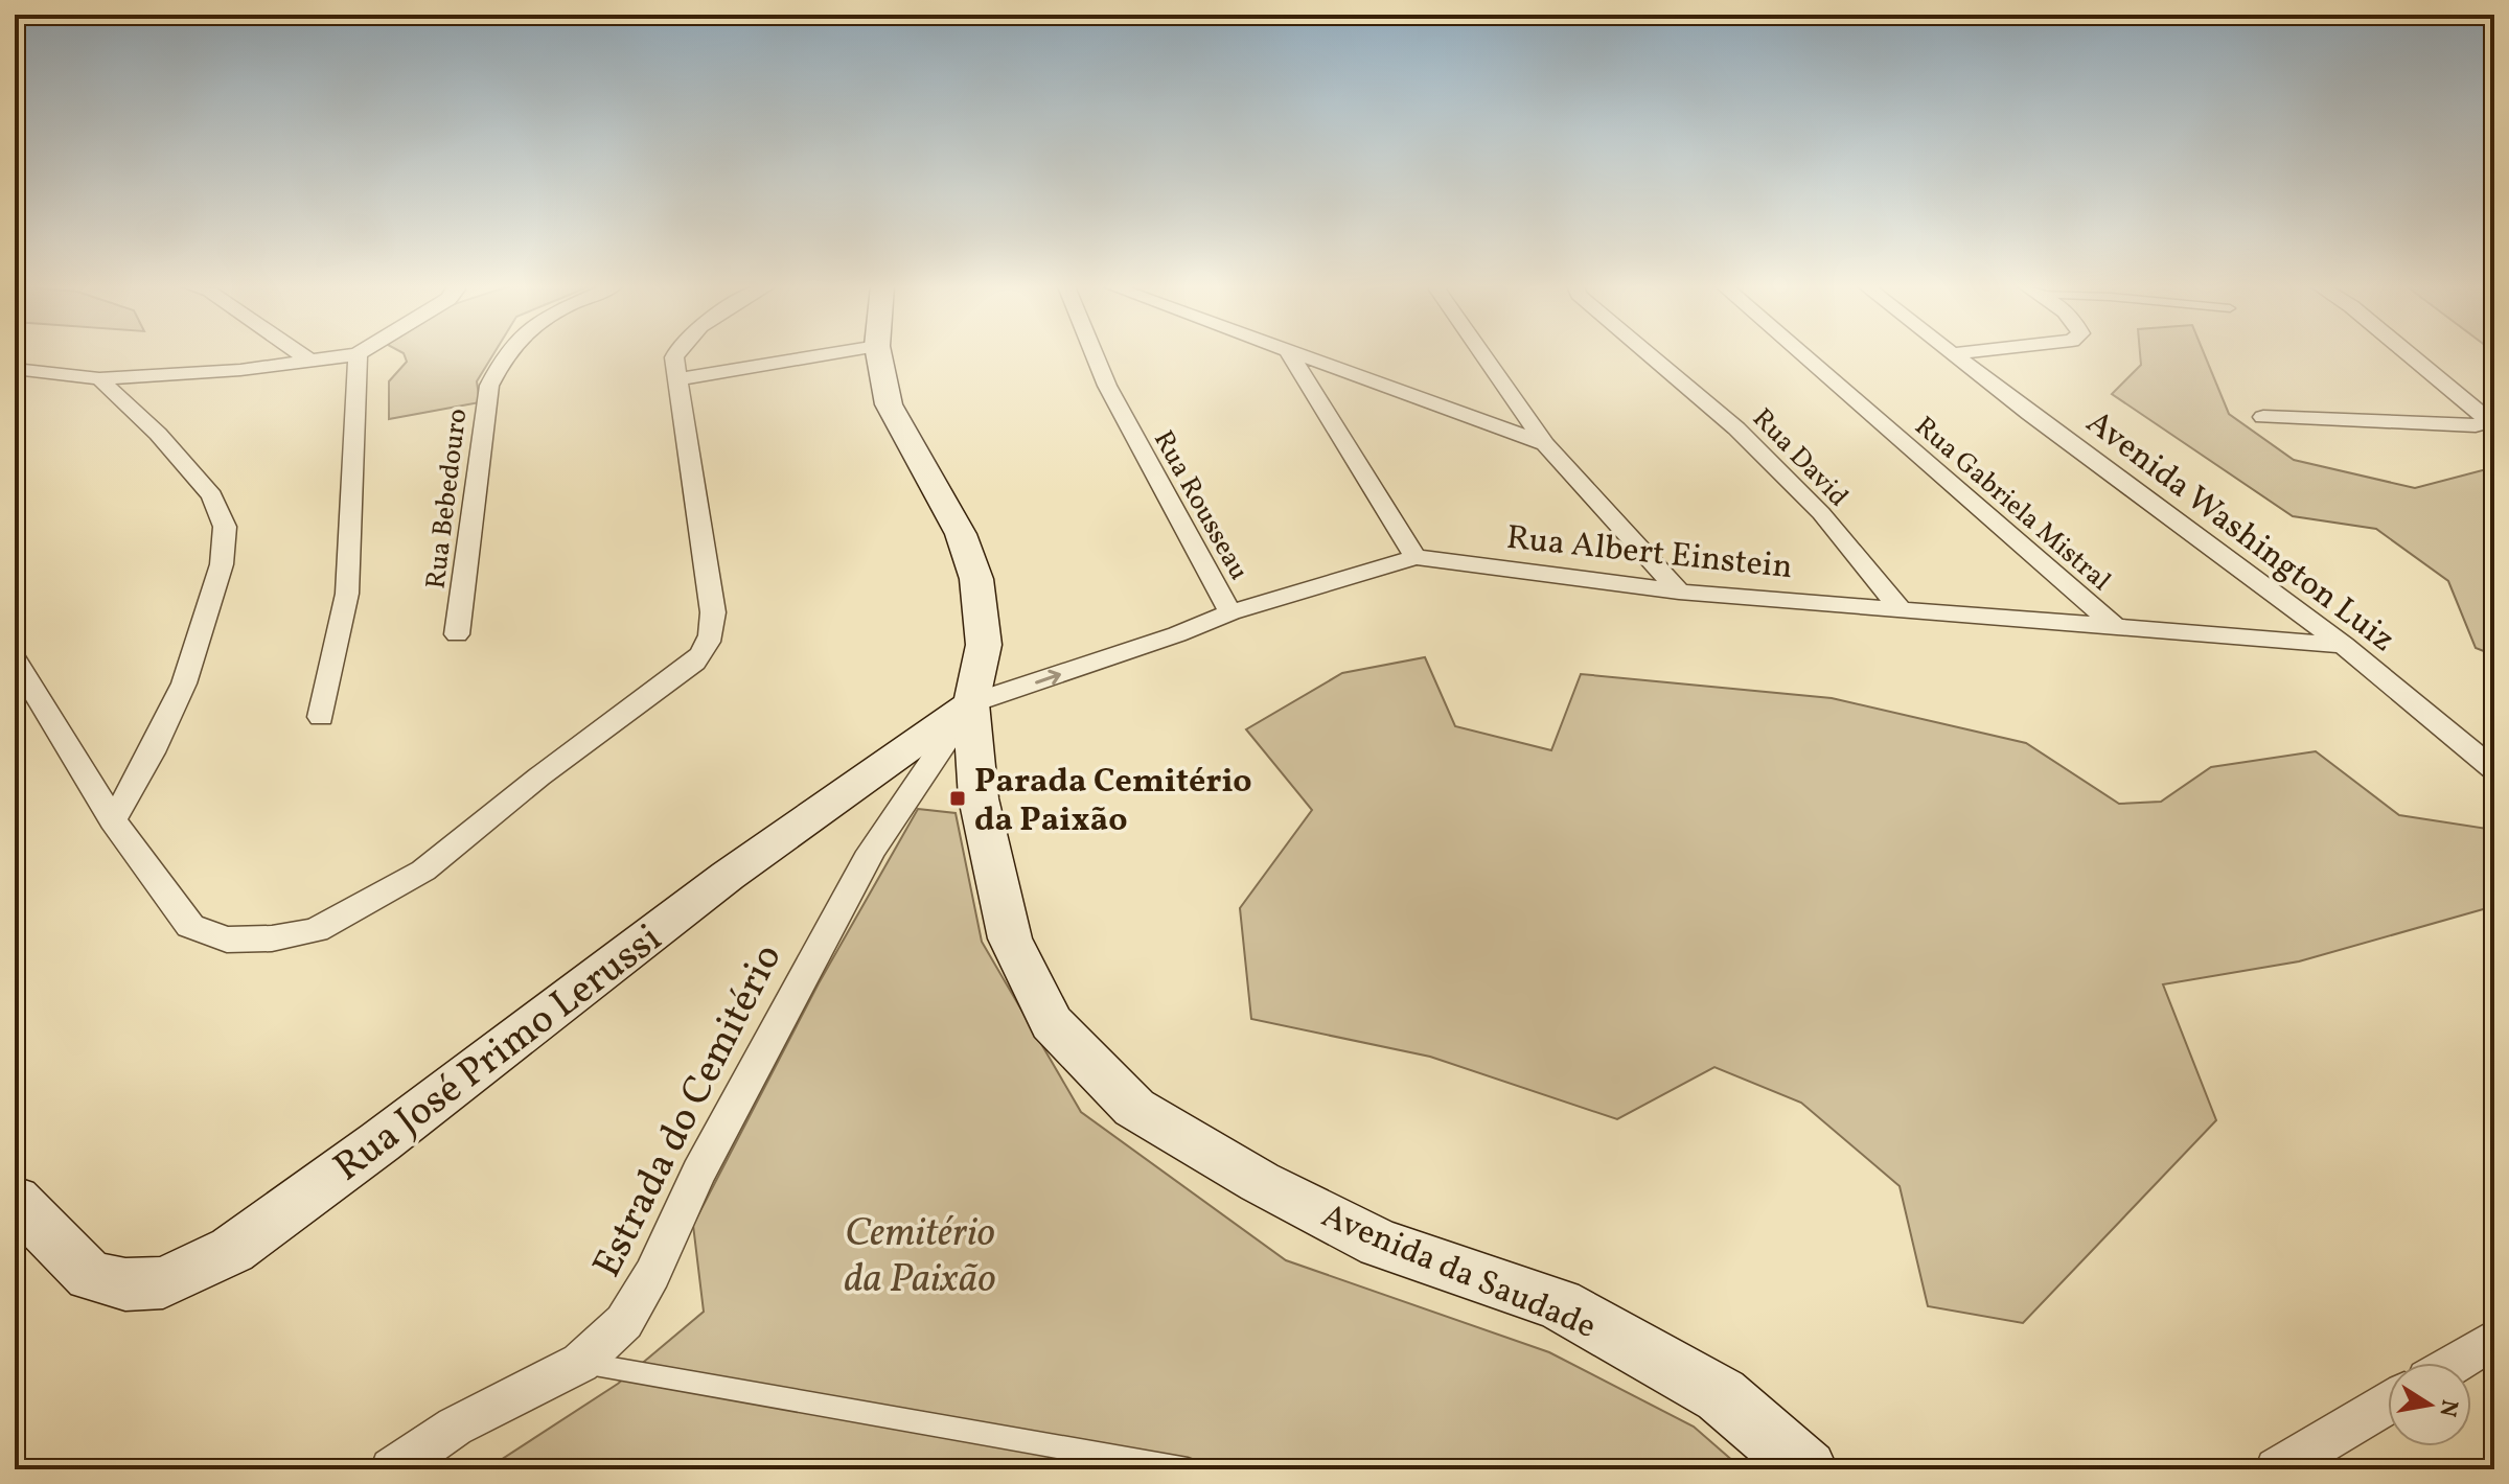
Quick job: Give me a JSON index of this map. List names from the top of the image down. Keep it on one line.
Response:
{"streets":{"main road":["Rua José Primo Lerussi","Avenida da Saudade"],"street":["Rua David","Rua Bebedouro","Rua Gabriela Mistral","Rua Rousseau","Avenida Washington Luiz","Rua Albert Einstein","Estrada do Cemitério"]},"crossings":[["Rua David","Rua Albert Einstein"],["Rua Gabriela Mistral","Rua Albert Einstein"],["Rua Rousseau","Rua Albert Einstein"],["Avenida Washington Luiz","Rua Albert Einstein"],["Rua Albert Einstein","Rua José Primo Lerussi"],["Rua Albert Einstein","Estrada do Cemitério"],["Rua Albert Einstein","Avenida da Saudade"],["Rua José Primo Lerussi","Estrada do Cemitério"],["Rua José Primo Lerussi","Avenida da Saudade"],["Estrada do Cemitério","Avenida da Saudade"]],"parks":["Cemitério da Paixão"],"places":{"transit":["Parada Cemitério da Paixão"]},"north":"right"}
